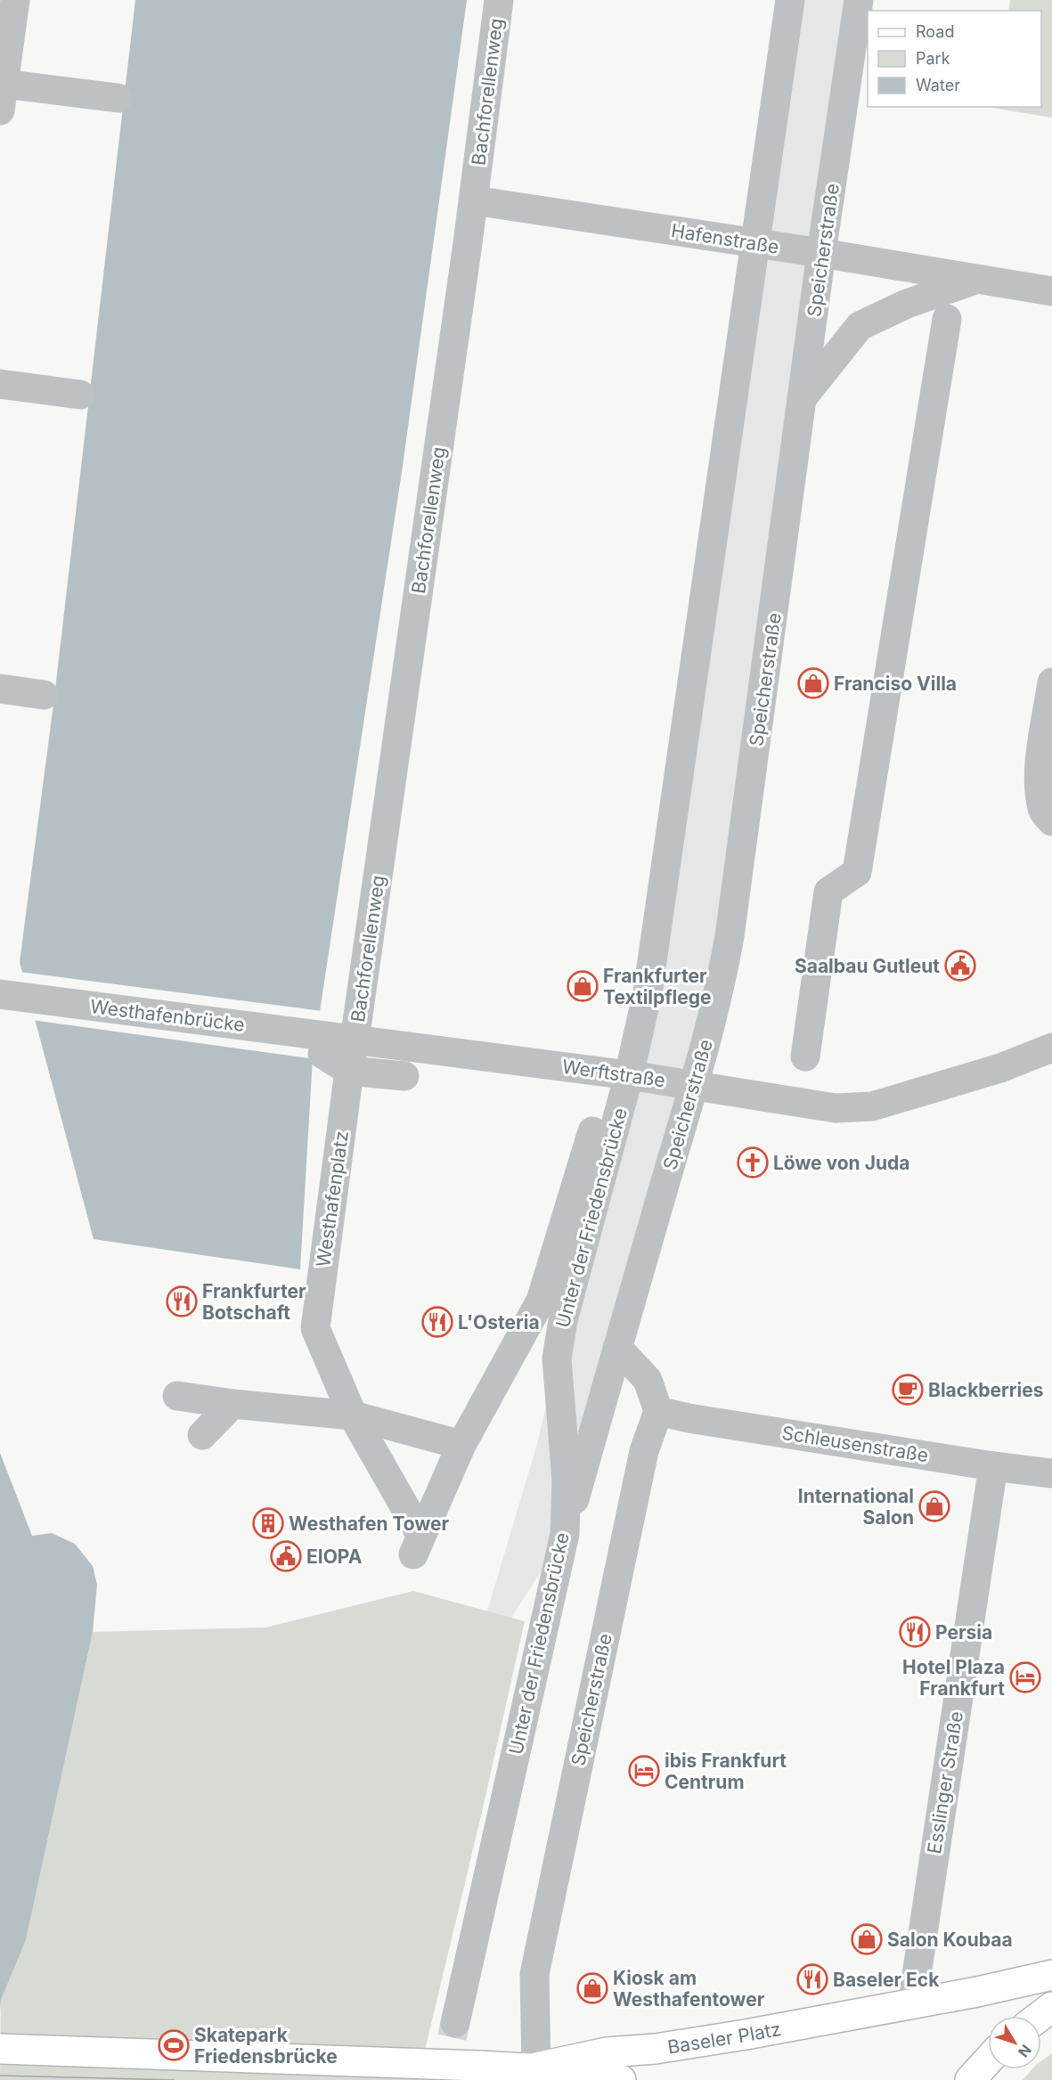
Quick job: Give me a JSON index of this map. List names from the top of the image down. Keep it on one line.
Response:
{"streets":{"main road":["Baseler Platz"],"street":["Bachforellenweg","Hafenstraße","Speicherstraße","Westhafenbrücke","Werftstraße","Westhafenplatz","Unter der Friedensbrücke","Schleusenstraße","Esslinger Straße"]},"crossings":[["Bachforellenweg","Hafenstraße"],["Bachforellenweg","Werftstraße"],["Bachforellenweg","Westhafenplatz"],["Hafenstraße","Speicherstraße"],["Speicherstraße","Werftstraße"],["Speicherstraße","Unter der Friedensbrücke"],["Speicherstraße","Schleusenstraße"],["Speicherstraße","Baseler Platz"],["Westhafenbrücke","Werftstraße"],["Werftstraße","Westhafenplatz"],["Werftstraße","Unter der Friedensbrücke"],["Westhafenplatz","Unter der Friedensbrücke"],["Schleusenstraße","Esslinger Straße"],["Esslinger Straße","Baseler Platz"]],"places":{"shop":["Franciso Villa","Frankfurter Textilpflege","International Salon","Salon Koubaa","Kiosk am Westhafentower"],"public building":["Saalbau Gutleut","EIOPA"],"church":["Löwe von Juda"],"restaurant":["Frankfurter Botschaft","L'Osteria","Persia","Baseler Eck"],"cafe":["Blackberries"],"building":["Westhafen Tower"],"hotel":["Hotel Plaza Frankfurt","ibis Frankfurt Centrum"],"sports":["Skatepark Friedensbrücke"]},"legend":["Road","Park","Water"],"north":"bottom right"}
